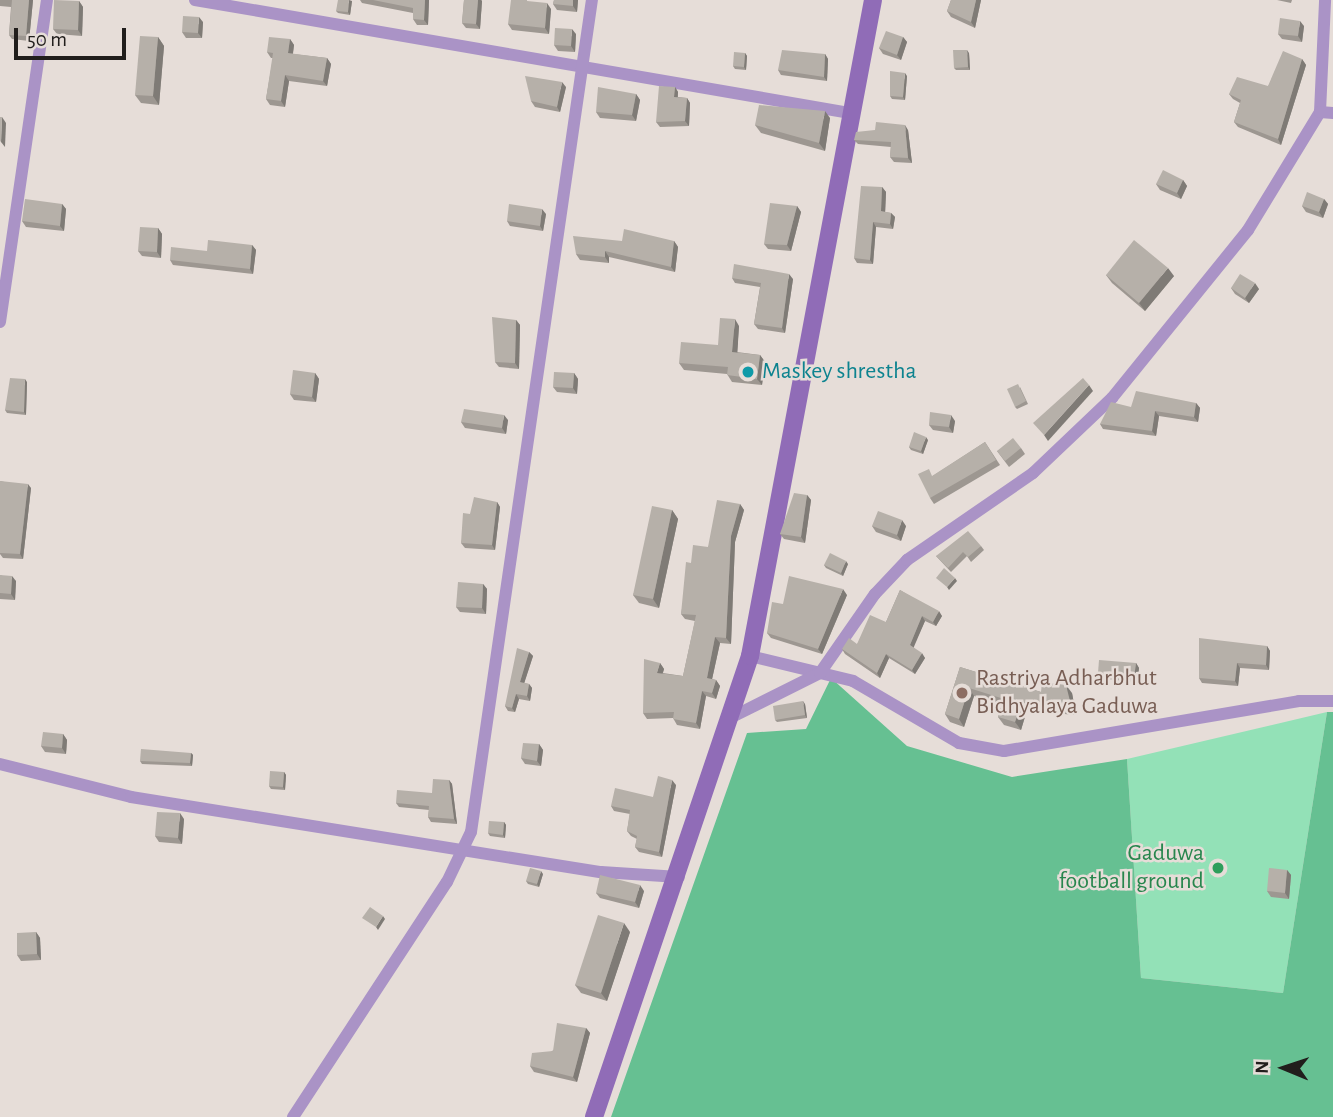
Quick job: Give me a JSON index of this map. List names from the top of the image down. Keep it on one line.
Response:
{"places":["Maskey shrestha","Rastriya Adharbhut Bidhyalaya Gaduwa","Gaduwa football ground"],"scale_bar":"50 m","north":"left"}
